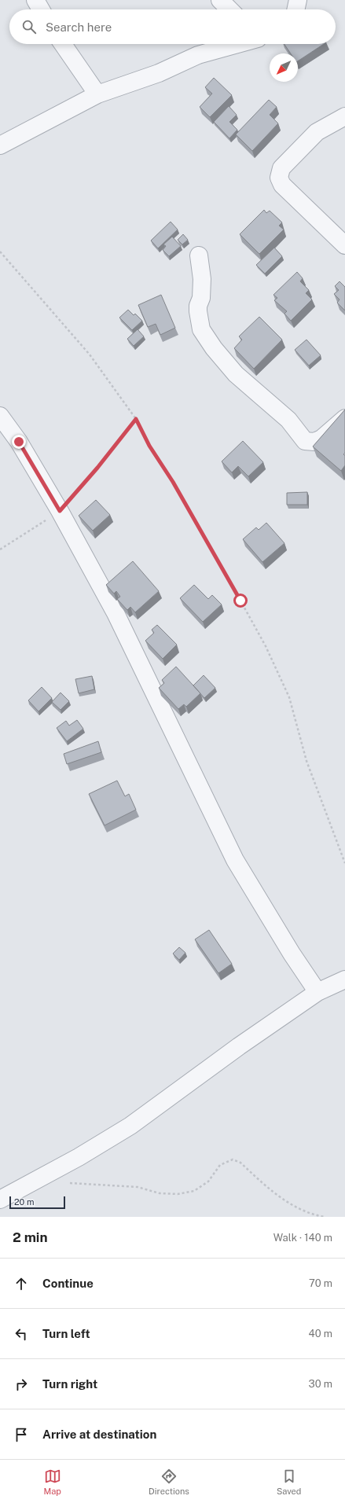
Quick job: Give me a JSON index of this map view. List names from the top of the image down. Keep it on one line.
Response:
{"scale_bar":"20 m","north":"bottom left","page":{"search":"Search here","scale":"20 m","heading":["2 min","Walk · 140 m"],"list":[["Continue","70 m"],["Turn left","40 m"],["Turn right","30 m"],"Arrive at destination"],"nav":["Map","Directions","Saved"]}}
